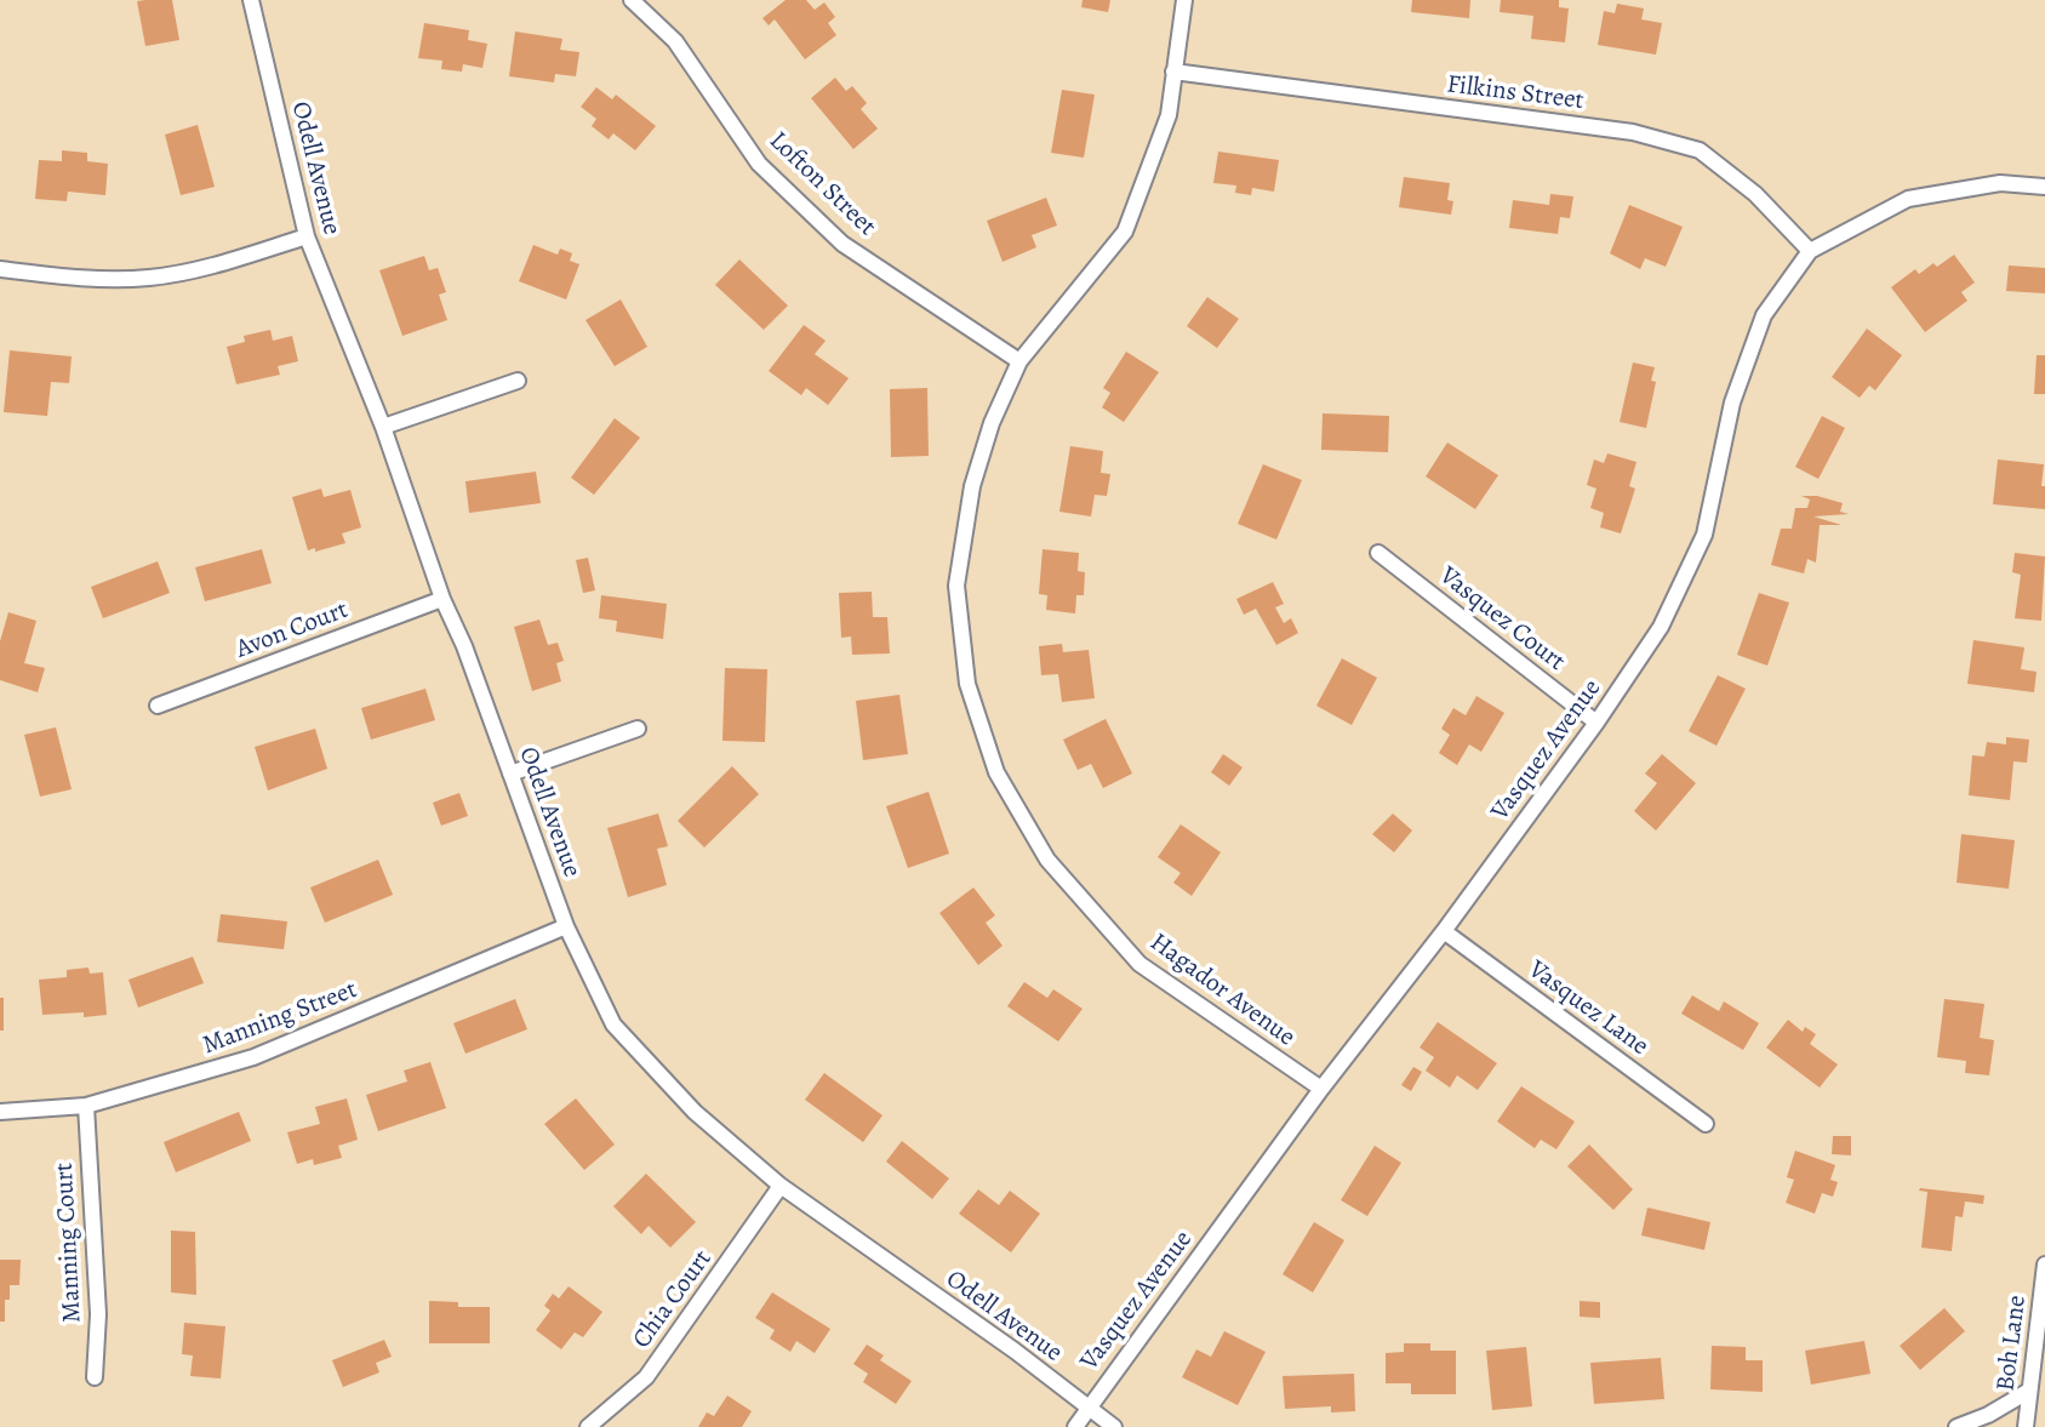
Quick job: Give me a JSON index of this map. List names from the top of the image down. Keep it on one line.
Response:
{"streets":{"street":["Filkins Street","Odell Avenue","Lofton Street","Vasquez Court","Avon Court","Vasquez Avenue","Hagador Avenue","Vasquez Lane","Manning Street","Manning Court","Chia Court","Boh Lane"]},"crossings":[["Filkins Street","Vasquez Avenue"],["Filkins Street","Hagador Avenue"],["Odell Avenue","Avon Court"],["Odell Avenue","Vasquez Avenue"],["Odell Avenue","Manning Street"],["Odell Avenue","Chia Court"],["Lofton Street","Hagador Avenue"],["Vasquez Court","Vasquez Avenue"],["Vasquez Avenue","Hagador Avenue"],["Vasquez Avenue","Vasquez Lane"],["Manning Street","Manning Court"]]}
